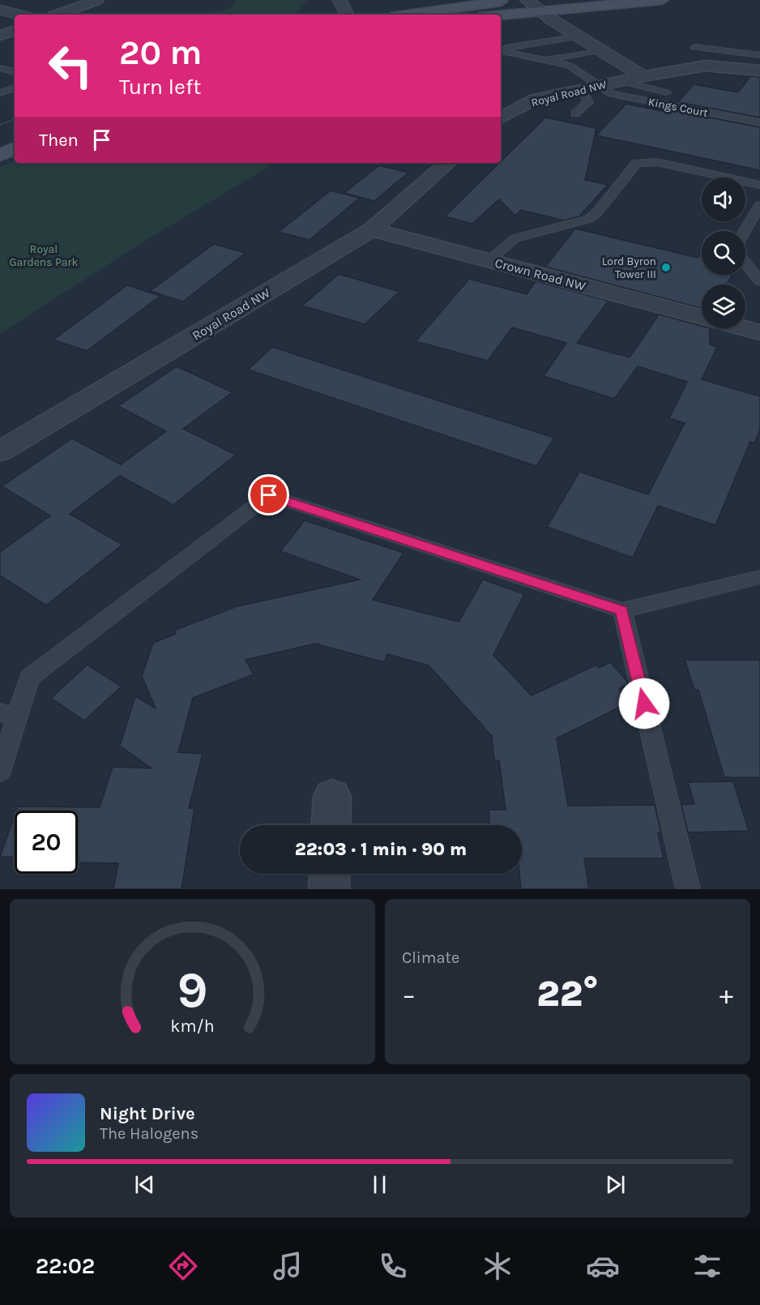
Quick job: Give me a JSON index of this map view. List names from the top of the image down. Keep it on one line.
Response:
{"streets":{"street":["Royal Road NW","Crown Road NW"],"lane":["Kings Court"]},"crossings":[["Royal Road NW","Kings Court"],["Royal Road NW","Crown Road NW"]],"parks":["Royal Gardens Park"],"places":["Lord Byron Tower III"],"page":{"turn":["20 m","Turn left"],"then":"Then","limit":"20","trip":"22:03 · 1 min · 90 m","tile":"Climate","heat":["−","22°","+"],"song":["Night Drive","The Halogens"],"tabs":"22:02","gauge":["9","km/h"]}}
